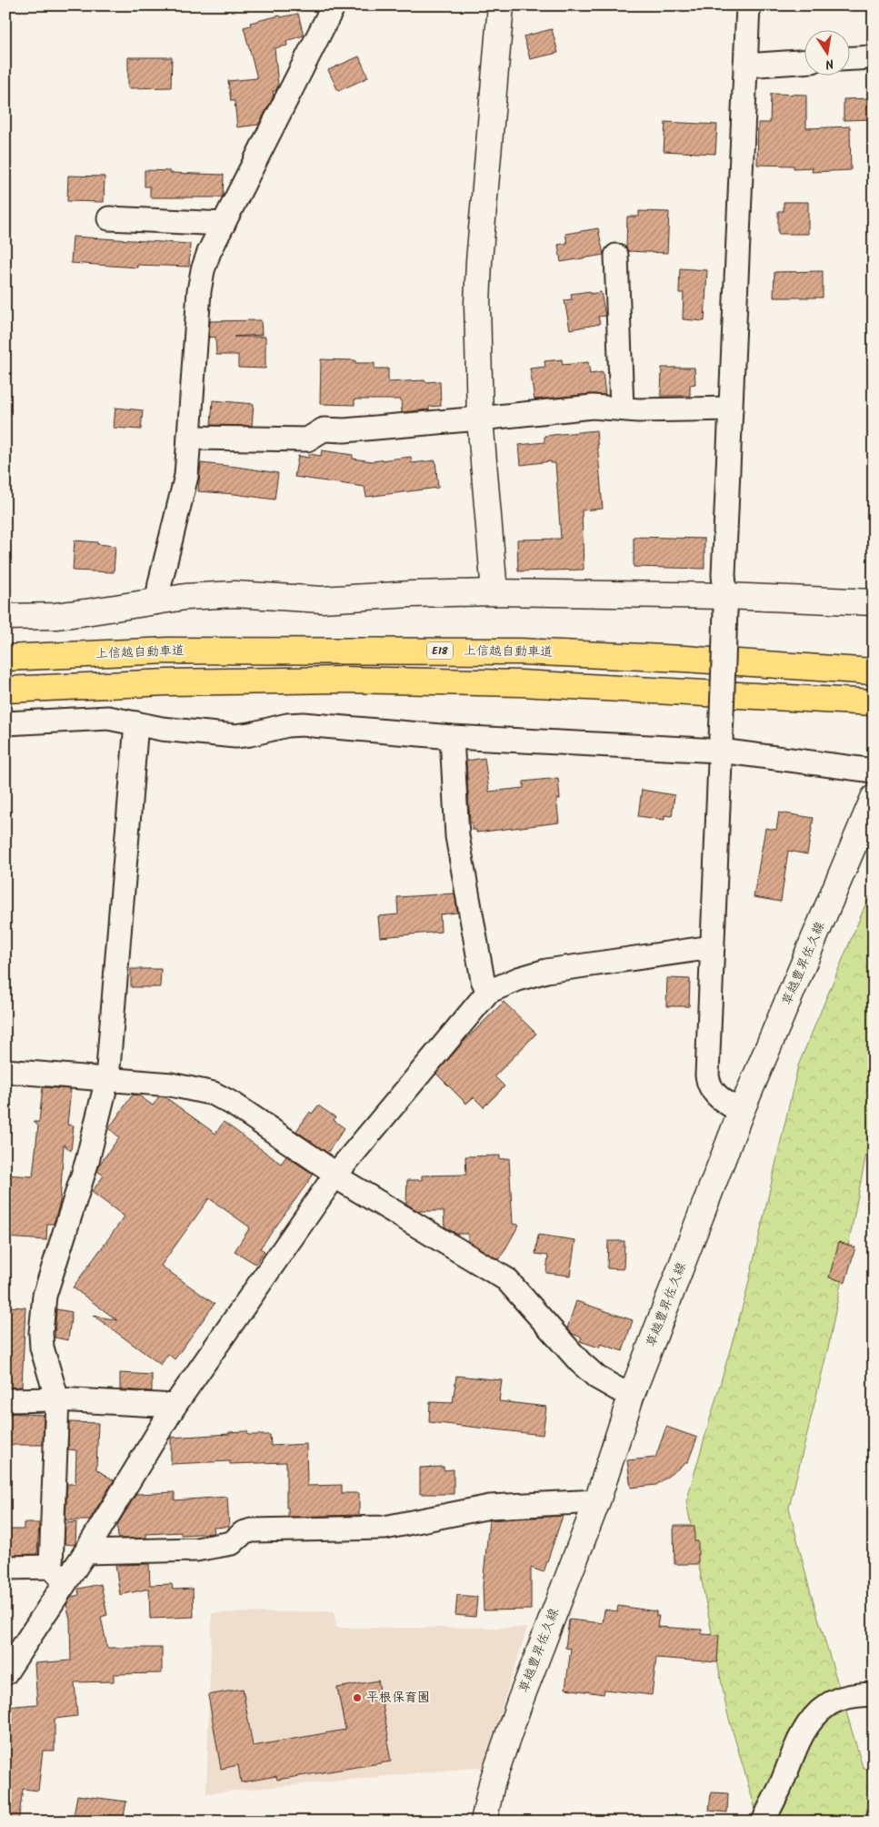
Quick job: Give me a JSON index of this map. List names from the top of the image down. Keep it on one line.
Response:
{"streets":{"highway":["E18","上信越自動車道"],"street":["草越豊昇佐久線"]},"places":["平根保育園"],"north":"bottom"}
